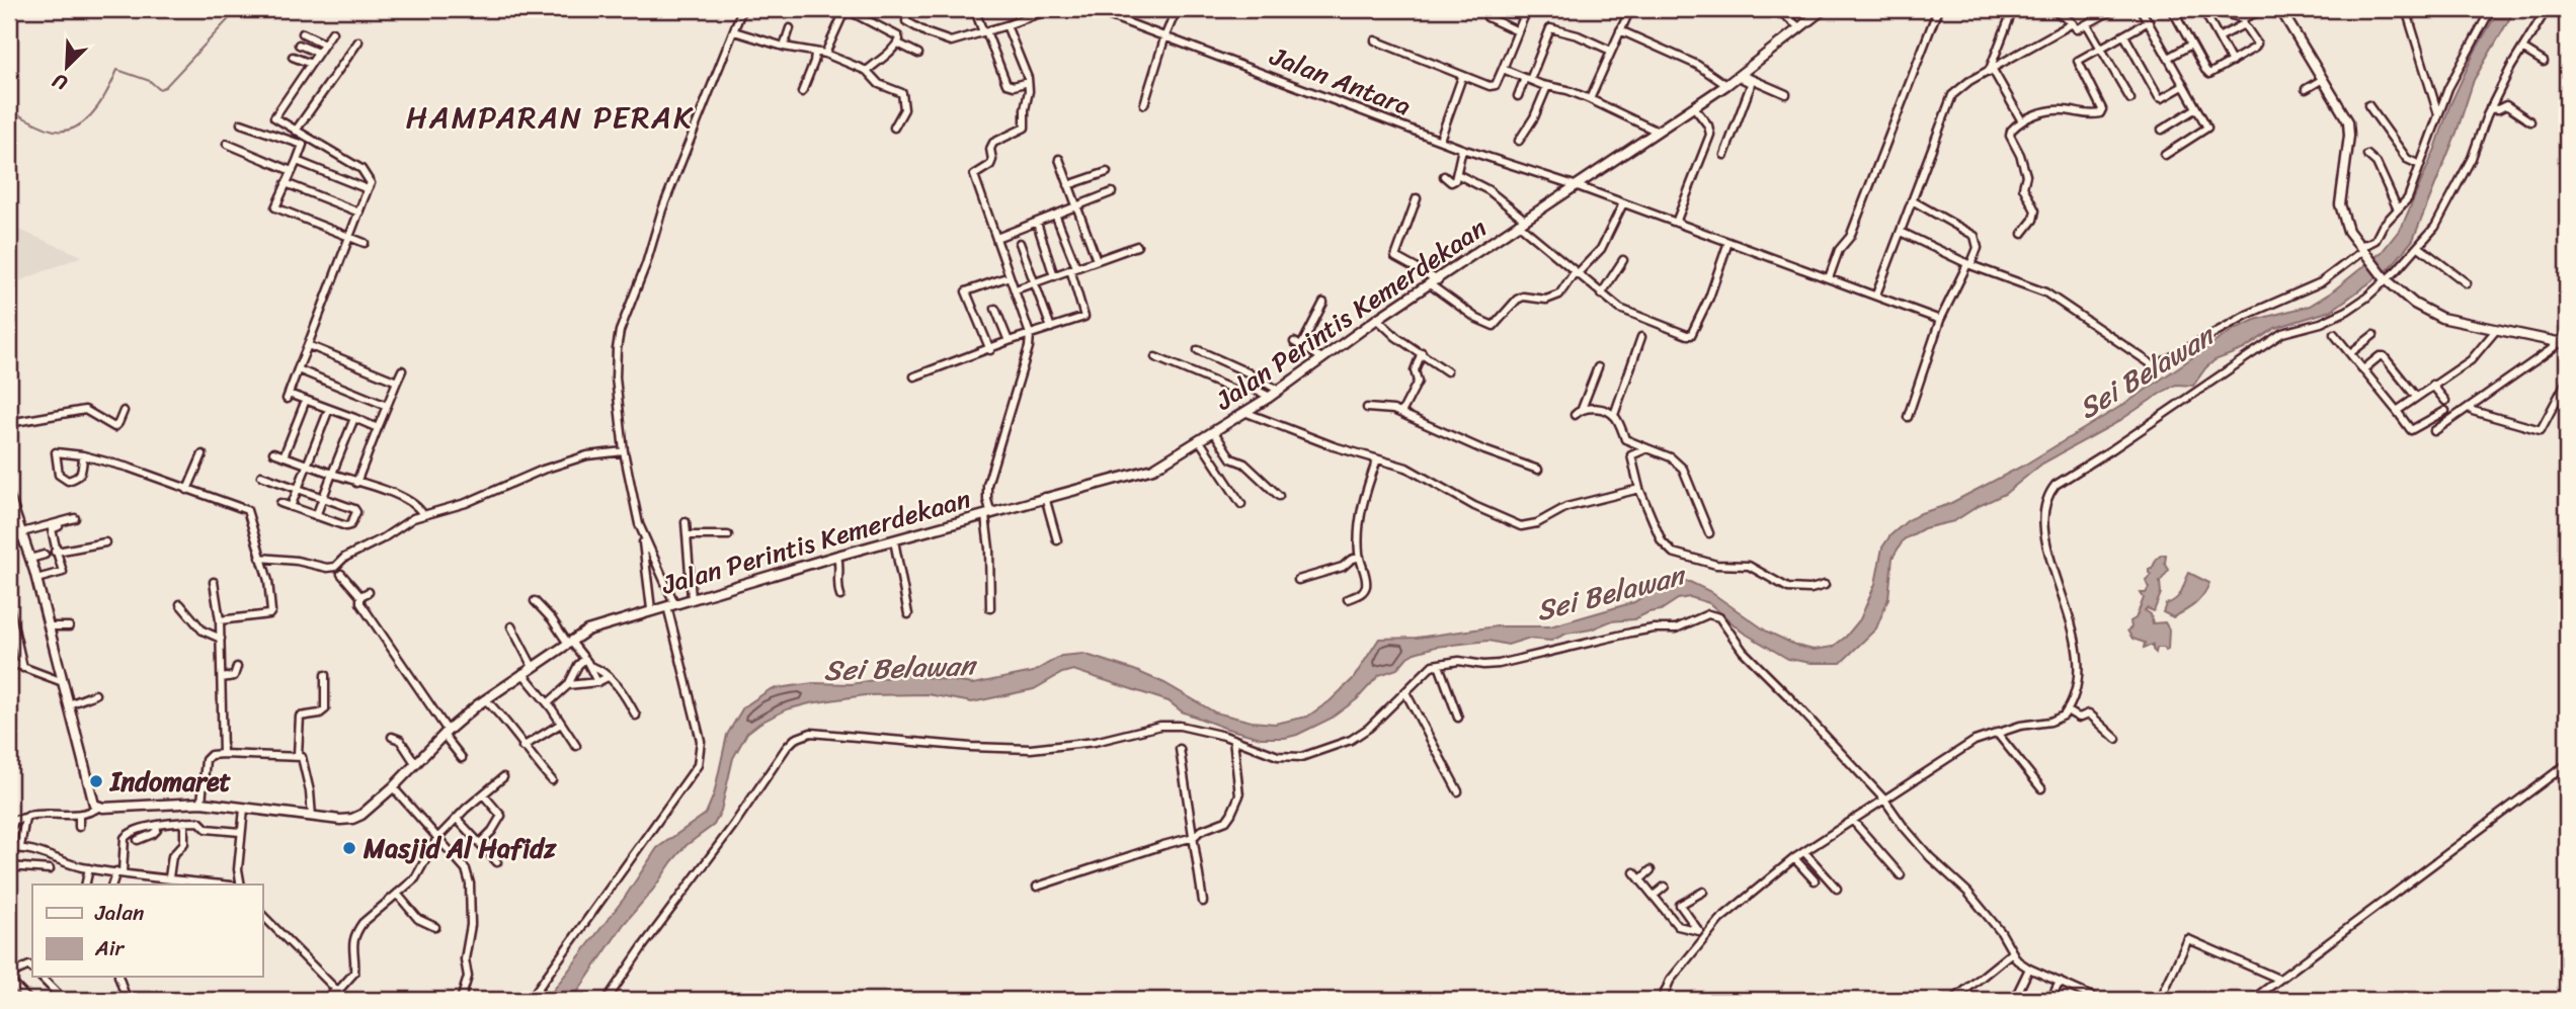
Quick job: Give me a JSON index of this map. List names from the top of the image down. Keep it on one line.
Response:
{"streets":{"main road":["Jalan Perintis Kemerdekaan"],"street":["Jalan Antara"]},"crossings":[["Jalan Antara","Jalan Perintis Kemerdekaan"]],"districts":["HAMPARAN PERAK"],"water":["Sei Belawan"],"places":["Indomaret","Masjid Al Hafidz"],"legend":["Jalan","Air"],"north":"bottom left"}
